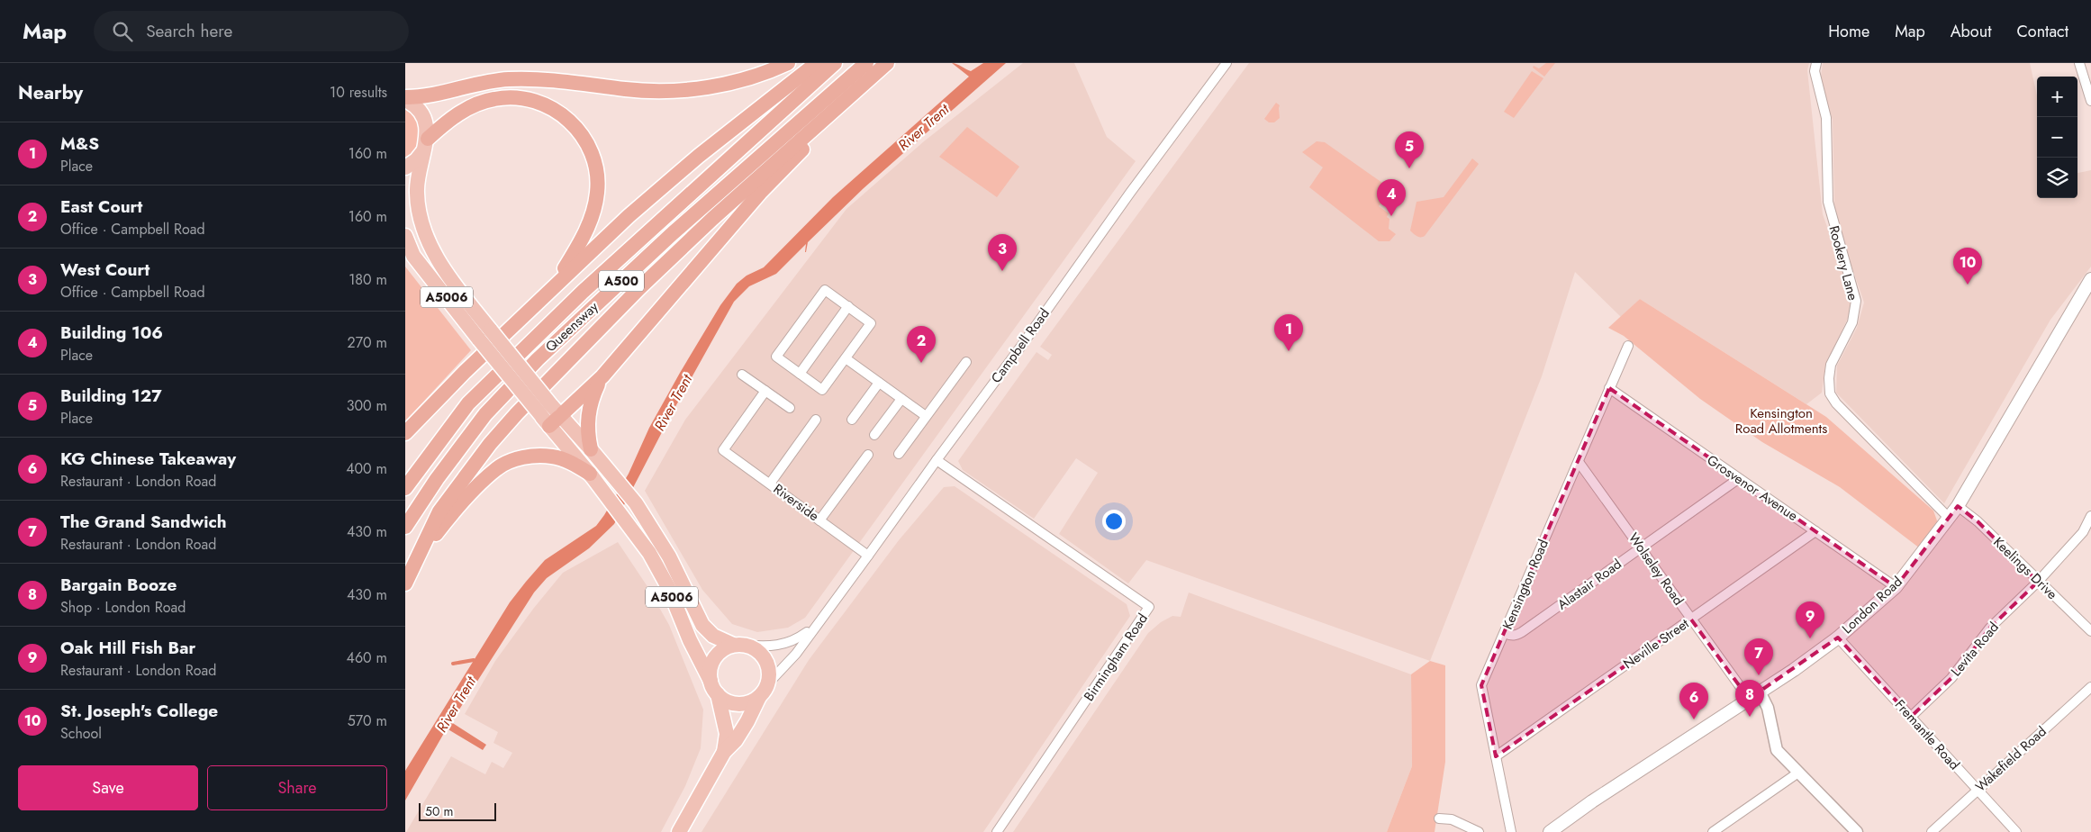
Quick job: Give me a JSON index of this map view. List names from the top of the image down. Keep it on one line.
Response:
{"streets":{"highway":["A500","Queensway"],"main road":["A5006","London Road"],"street":["Rookery Lane","Campbell Road","Grosvenor Avenue","Riverside","Keelings Drive","Wolseley Road","Kensington Road","Alastair Road","Neville Street","Levita Road","Birmingham Road","Fremantle Road","Wakefield Road"]},"crossings":[["Rookery Lane","London Road"],["A5006","Campbell Road"],["Campbell Road","Riverside"],["Campbell Road","Birmingham Road"],["Grosvenor Avenue","Kensington Road"],["Grosvenor Avenue","Alastair Road"],["Grosvenor Avenue","London Road"],["Grosvenor Avenue","Neville Street"],["Keelings Drive","London Road"],["Keelings Drive","Levita Road"],["Wolseley Road","Kensington Road"],["Wolseley Road","Alastair Road"],["Wolseley Road","London Road"],["Wolseley Road","Neville Street"],["Kensington Road","Alastair Road"],["Kensington Road","Neville Street"],["London Road","Fremantle Road"],["Levita Road","Fremantle Road"],["Fremantle Road","Wakefield Road"]],"water":["River Trent"],"parks":["Kensington Road Allotments"],"scale_bar":"50 m","page":{"header":"Map","search":"Search here","nav":["Home","Map","About","Contact"],"heading":["Nearby","10 results"],"map_buttons":["+","−"],"list":[{"mark":"1","name":"M&S","note":"Place","value":"160 m"},{"mark":"2","name":"East Court","note":"Office · Campbell Road","value":"160 m"},{"mark":"3","name":"West Court","note":"Office · Campbell Road","value":"180 m"},{"mark":"4","name":"Building 106","note":"Place","value":"270 m"},{"mark":"5","name":"Building 127","note":"Place","value":"300 m"},{"mark":"6","name":"KG Chinese Takeaway","note":"Restaurant · London Road","value":"400 m"},{"mark":"7","name":"The Grand Sandwich","note":"Restaurant · London Road","value":"430 m"},{"mark":"8","name":"Bargain Booze","note":"Shop · London Road","value":"430 m"},{"mark":"9","name":"Oak Hill Fish Bar","note":"Restaurant · London Road","value":"460 m"},{"mark":"10","name":"St. Joseph's College","note":"School","value":"570 m"}],"pins":["5","4","3","10","1","2","9","7","8","6"],"buttons":["Save","Share"],"scale":"50 m"}}
